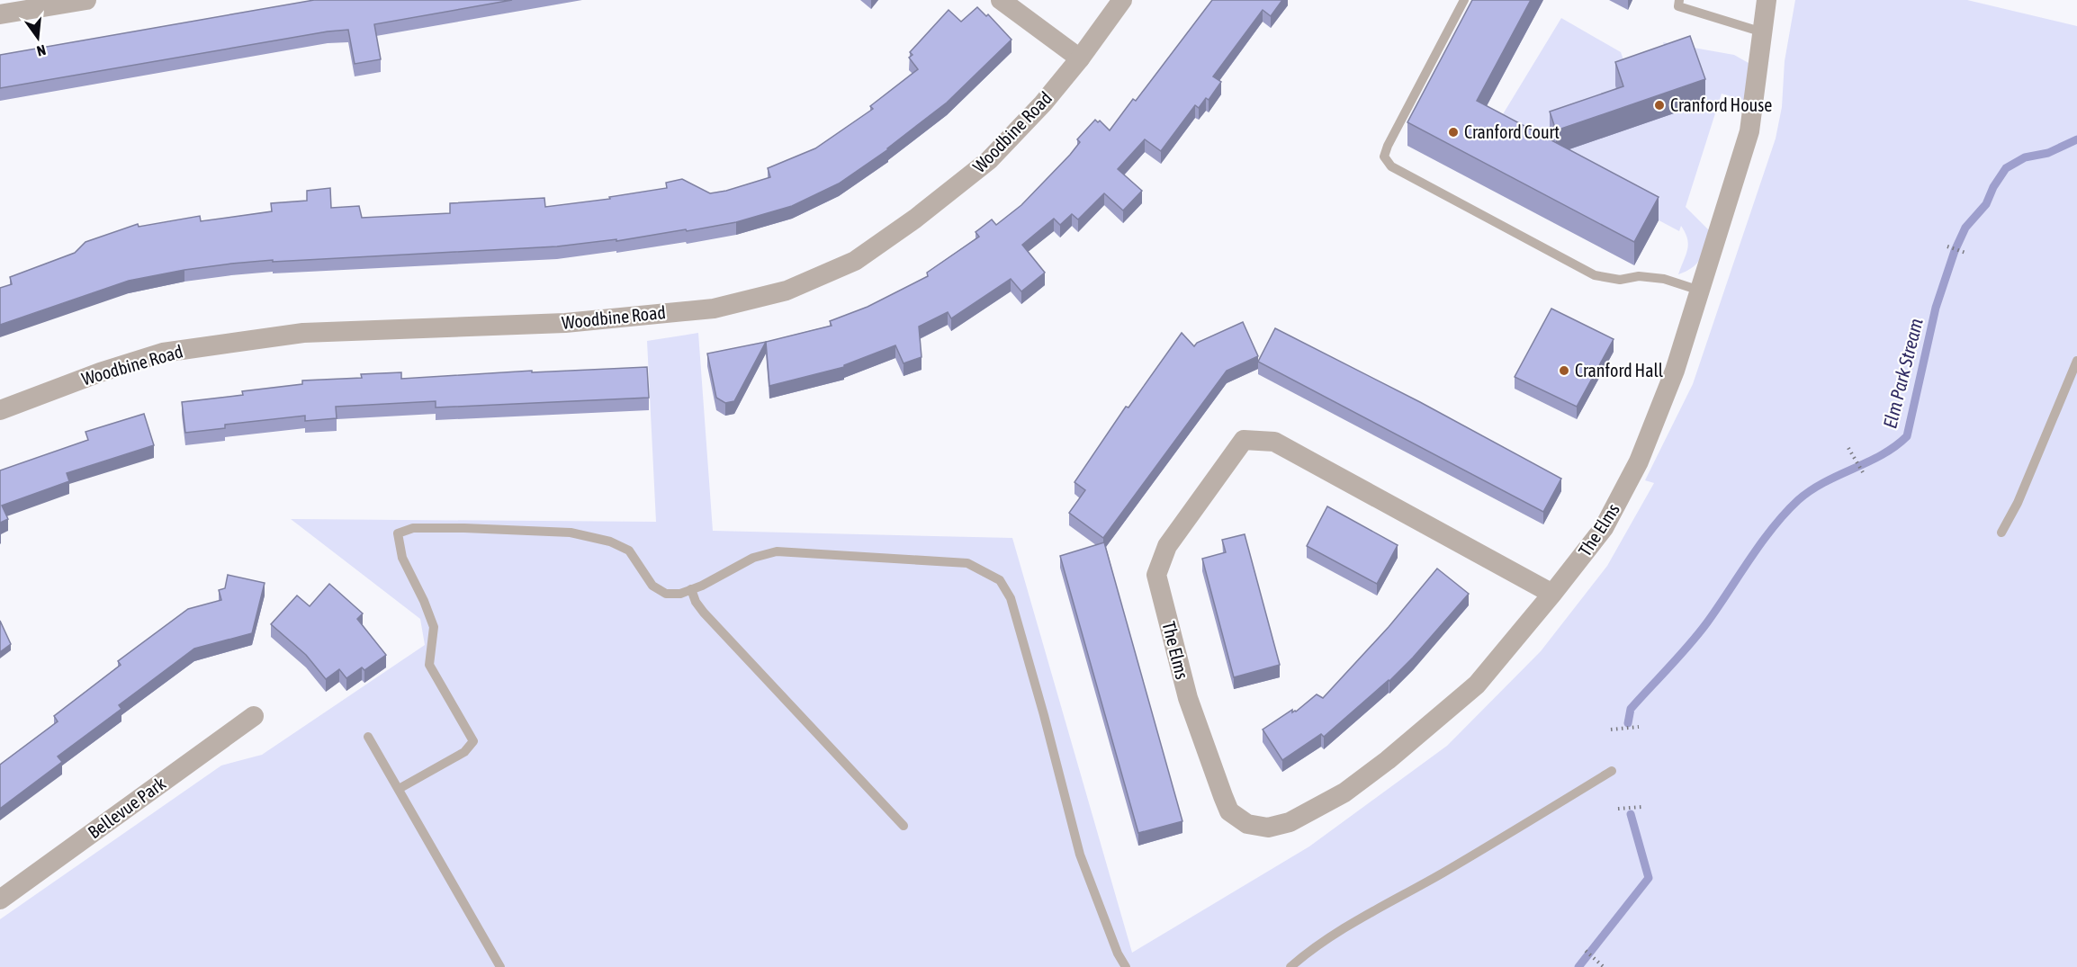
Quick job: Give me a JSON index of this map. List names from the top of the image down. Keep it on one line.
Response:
{"streets":{"street":["Woodbine Road","The Elms","Bellevue Park"]},"water":["Elm Park Stream"],"places":["Cranford House","Cranford Court","Cranford Hall"],"north":"bottom"}
